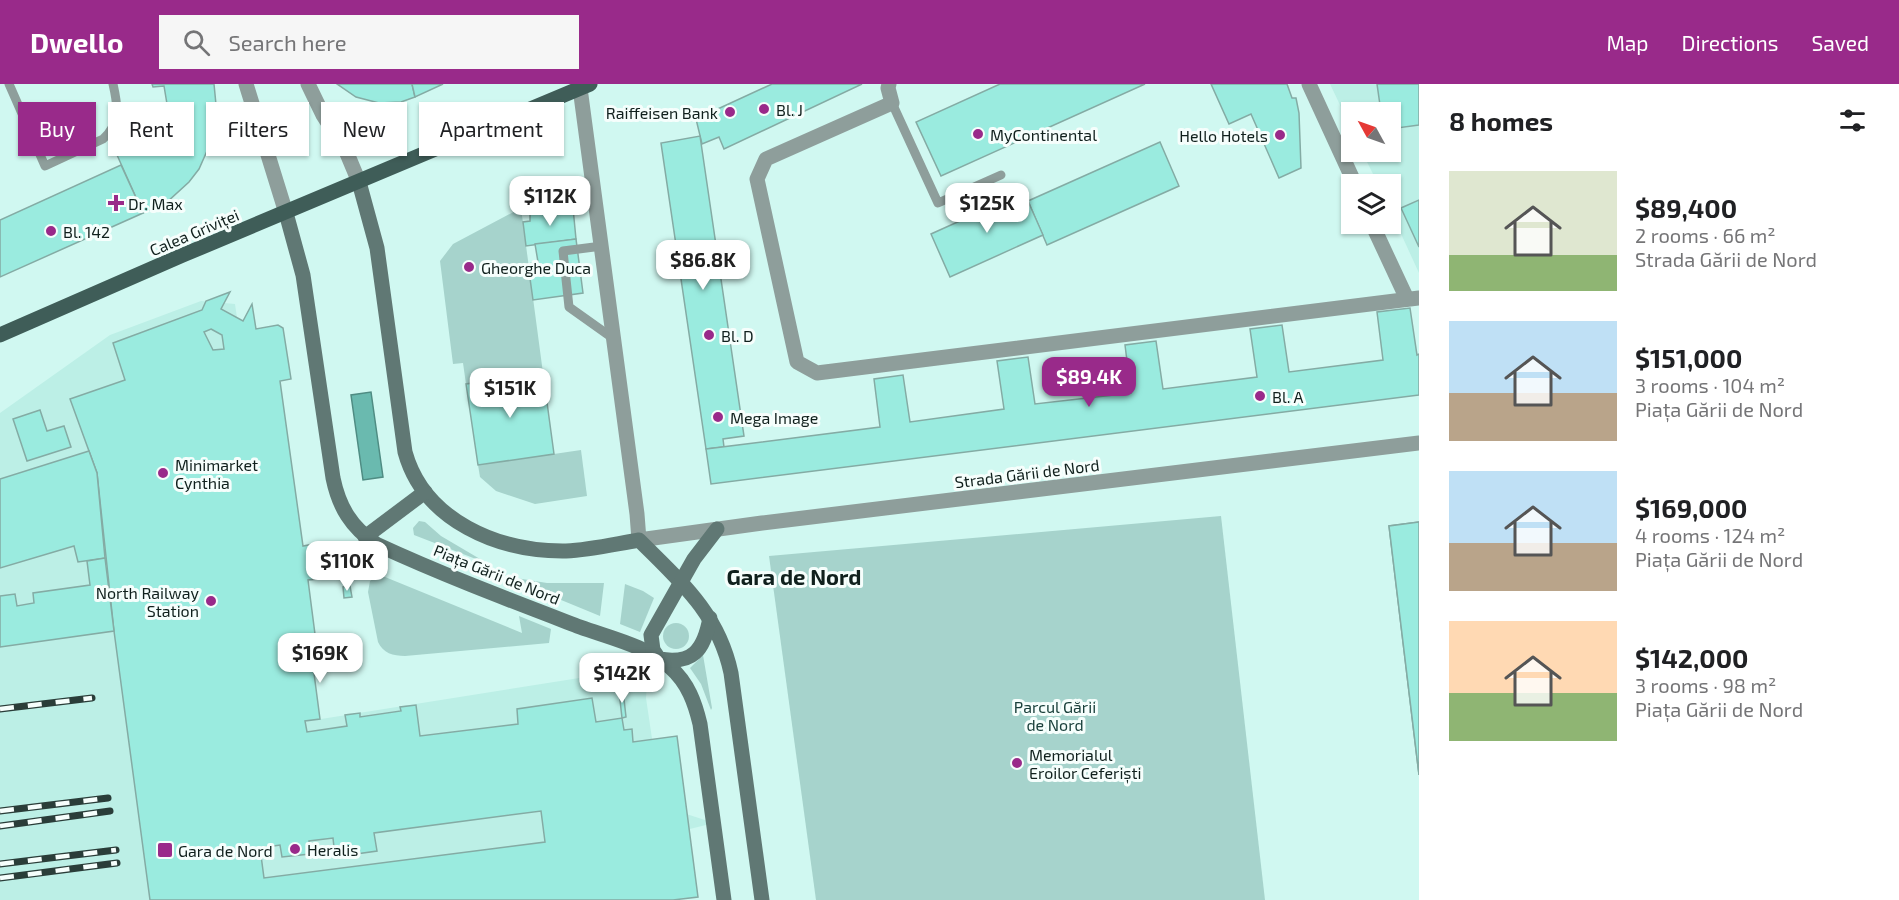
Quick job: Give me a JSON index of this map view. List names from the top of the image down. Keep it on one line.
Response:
{"streets":{"main road":["Calea Griviței","Piața Gării de Nord"],"street":["Strada Gării de Nord"]},"crossings":[["Calea Griviței","Piața Gării de Nord"],["Strada Gării de Nord","Piața Gării de Nord"]],"districts":["Gara de Nord"],"parks":["Parcul Gării de Nord"],"places":{"other":["Bl. J","Raiffeisen Bank","MyContinental","Hello Hotels","Bl. 142","Gheorghe Duca","Bl. D","Bl. A","Mega Image","Minimarket Cynthia","North Railway Station","Memorialul Eroilor Ceferiști","Heralis"],"health":["Dr. Max"],"transit":["Gara de Nord"]},"north":"top left","page":{"header":"Dwello","search":"Search here","nav":["Map","Directions","Saved"],"heading":"8 homes","chip":["Buy","Rent","Filters","New","Apartment"],"list":[{"name":"$89,400","note":"2 rooms · 66 m² · Strada Gării de Nord"},{"name":"$151,000","note":"3 rooms · 104 m² · Piața Gării de Nord"},{"name":"$169,000","note":"4 rooms · 124 m² · Piața Gării de Nord"},{"name":"$142,000","note":"3 rooms · 98 m² · Piața Gării de Nord"}],"price":["$112K","$125K","$86.8K","$89.4K","$151K","$110K","$169K","$142K"]}}
